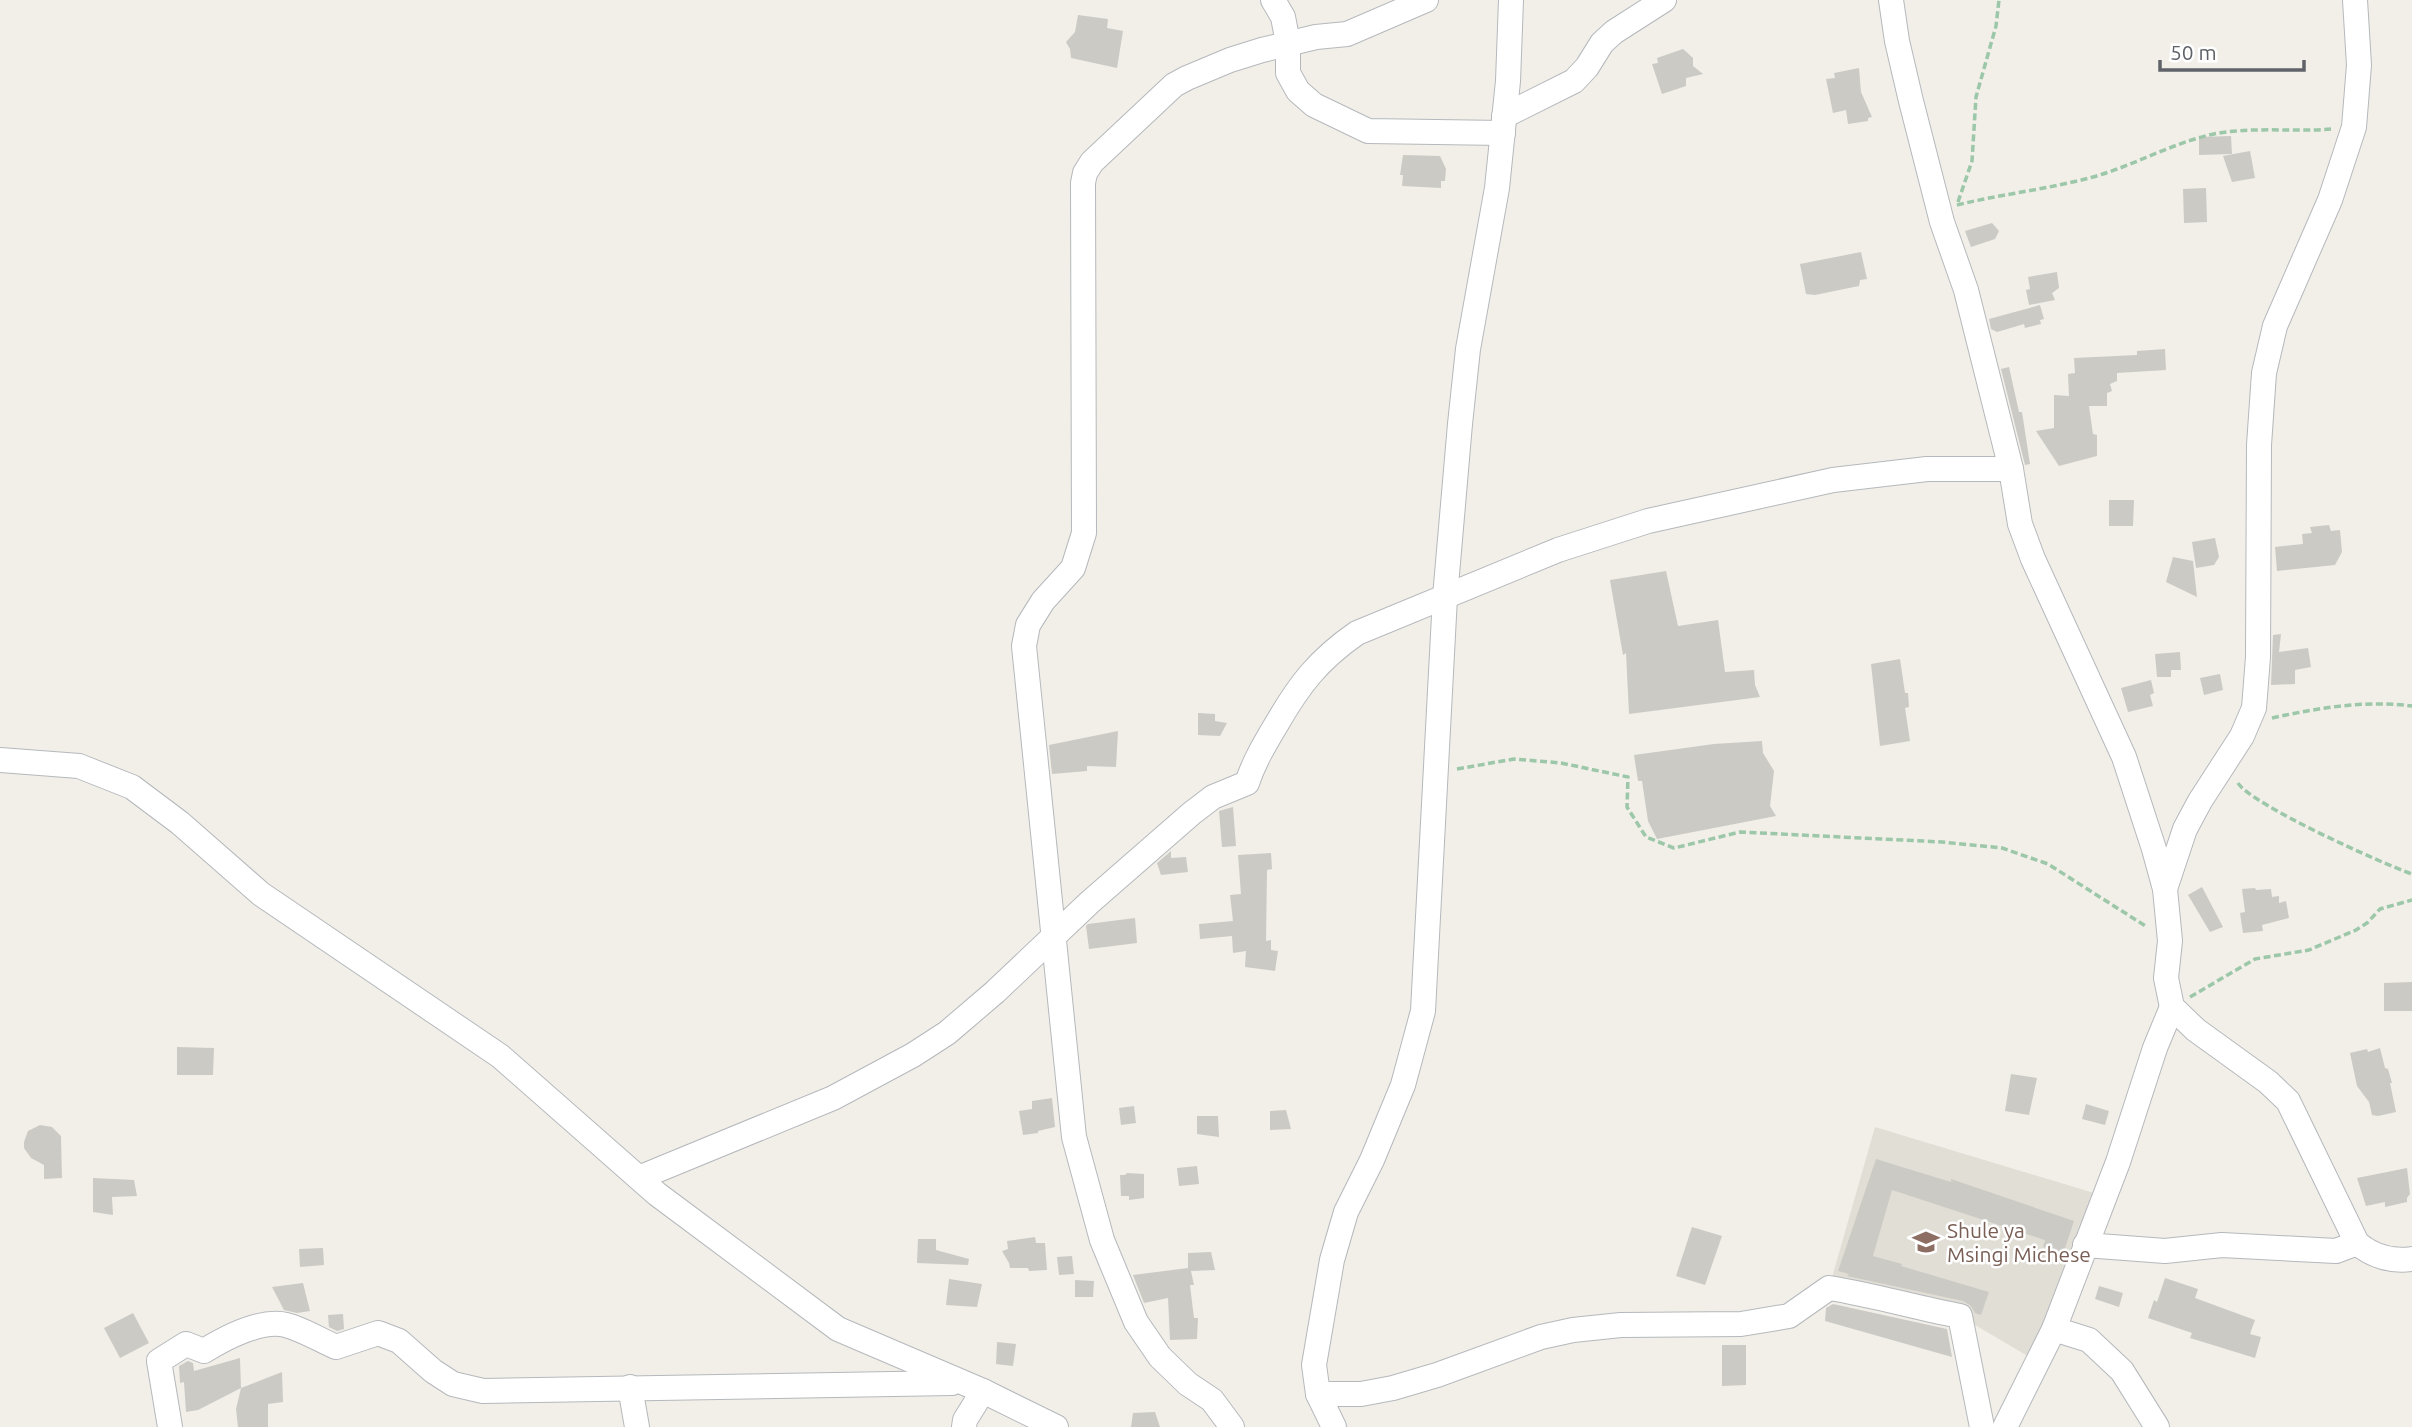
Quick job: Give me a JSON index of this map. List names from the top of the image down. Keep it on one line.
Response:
{"places":{"school or university":["Shule ya Msingi Michese"]},"scale_bar":"50 m"}
